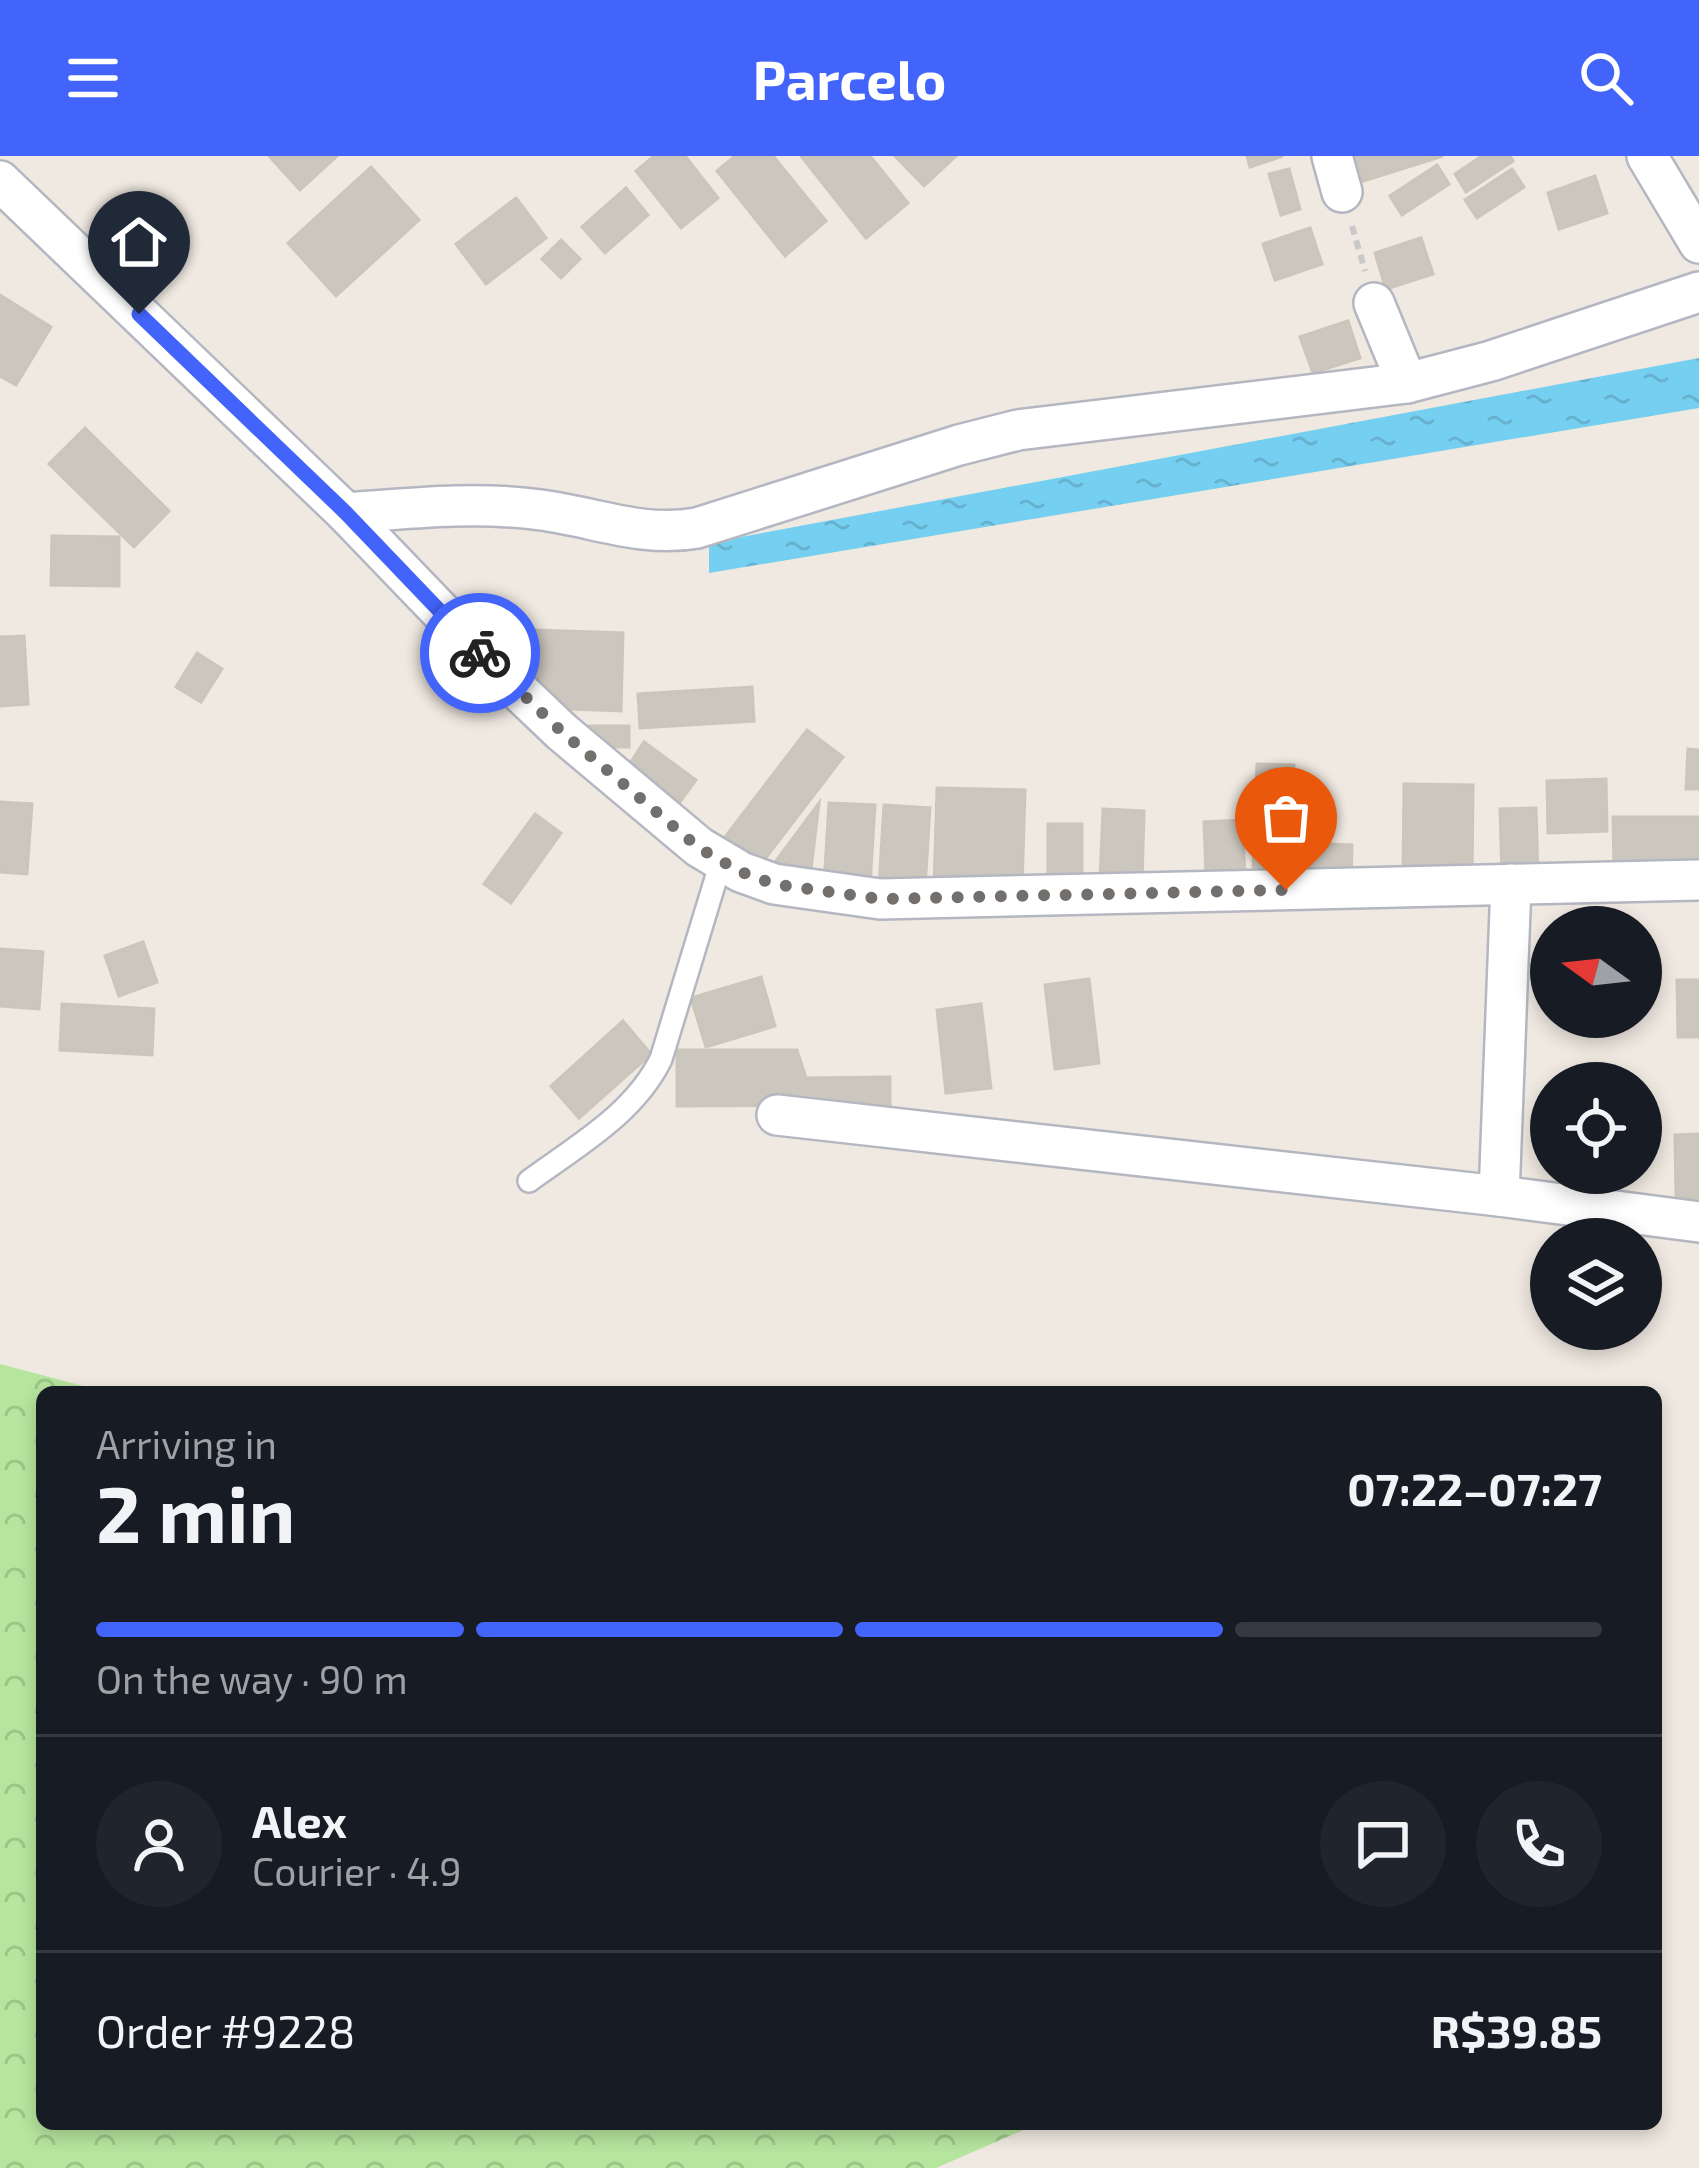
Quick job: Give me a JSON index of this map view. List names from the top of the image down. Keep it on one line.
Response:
{"north":"left","page":{"header":"Parcelo","heading":["2 min","Arriving in","07:22–07:27"],"panel":["Alex","Courier · 4.9","Order #9228","R$39.85"],"bar":"On the way · 90 m"}}
